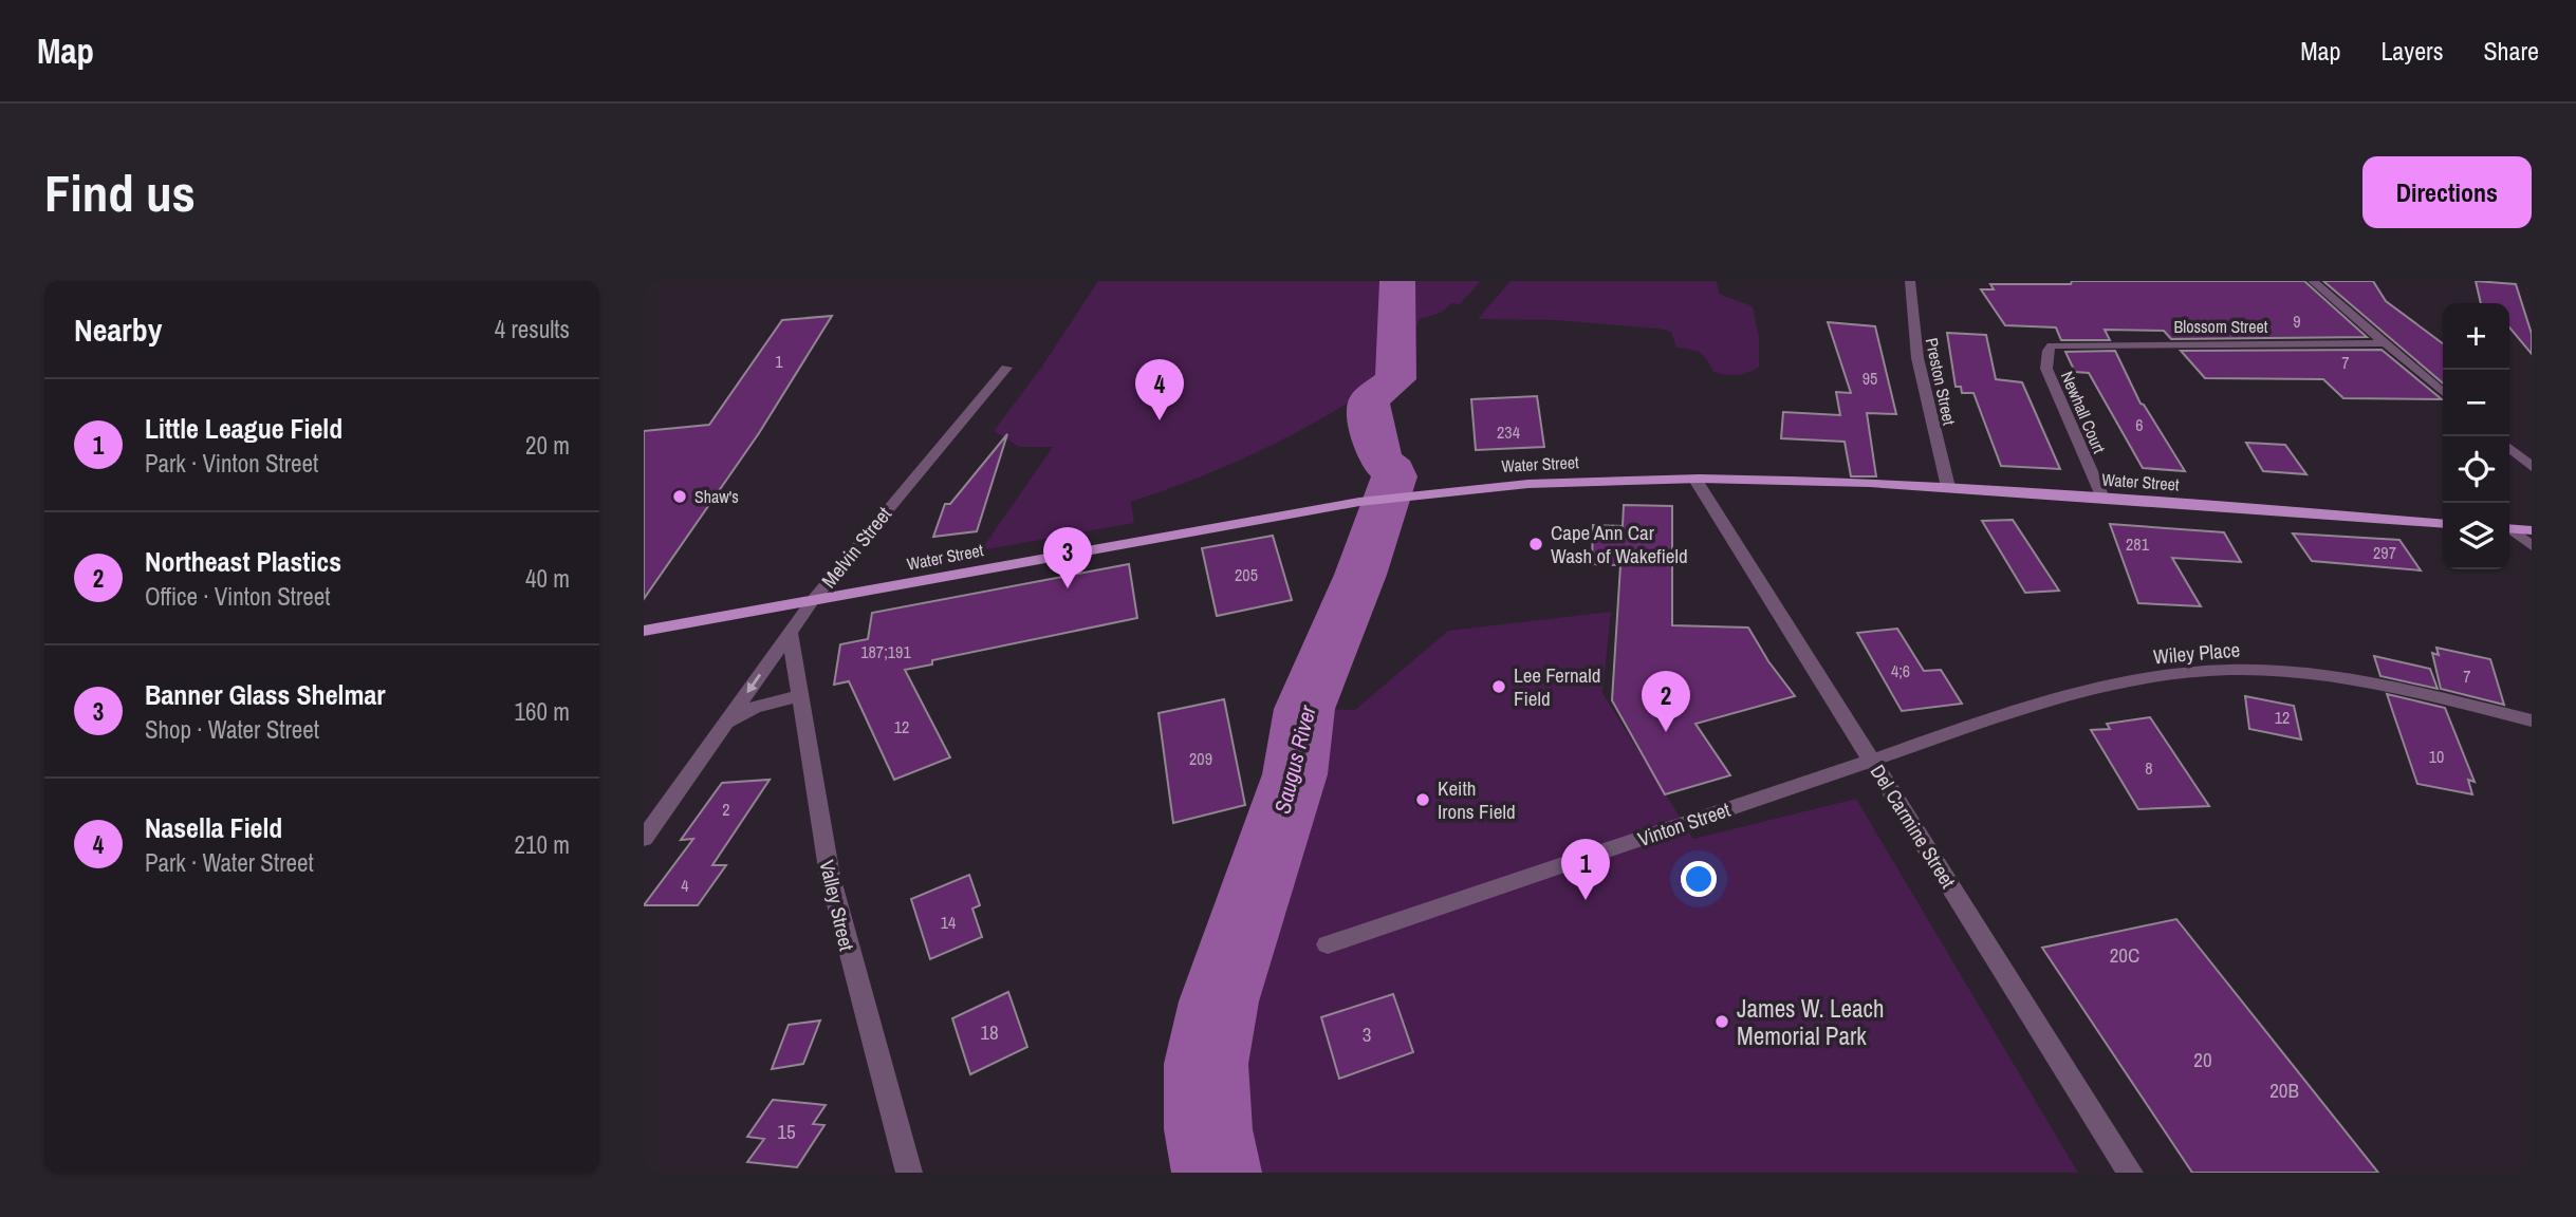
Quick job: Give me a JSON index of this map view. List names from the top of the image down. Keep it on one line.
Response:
{"streets":{"main road":["Water Street"],"street":["Blossom Street","Preston Street","Newhall Court","Melvin Street","Wiley Place","Vinton Street","Del Carmine Street","Valley Street"]},"crossings":[["Blossom Street","Newhall Court"],["Preston Street","Water Street"],["Newhall Court","Water Street"],["Water Street","Melvin Street"],["Water Street","Del Carmine Street"],["Melvin Street","Valley Street"],["Wiley Place","Vinton Street"],["Wiley Place","Del Carmine Street"],["Vinton Street","Del Carmine Street"]],"water":["Saugus River"],"places":["Shaw's","Cape Ann Car Wash of Wakefield","Lee Fernald Field","Keith Irons Field","James W. Leach Memorial Park"],"house_numbers":["9","1","7","95","6","234","281","297","205","187;191","4;6","7","12","12","10","209","8","2","4","14","20C","18","3","20","20B","15"],"page":{"header":"Map","nav":["Map","Layers","Share"],"buttons":"Directions","title":"Find us","heading":["Nearby","4 results"],"map_buttons":["+","−"],"pins":["4","3","2","1"],"list":[{"mark":"1","name":"Little League Field","note":"Park · Vinton Street","value":"20 m"},{"mark":"2","name":"Northeast Plastics","note":"Office · Vinton Street","value":"40 m"},{"mark":"3","name":"Banner Glass Shelmar","note":"Shop · Water Street","value":"160 m"},{"mark":"4","name":"Nasella Field","note":"Park · Water Street","value":"210 m"}]}}
